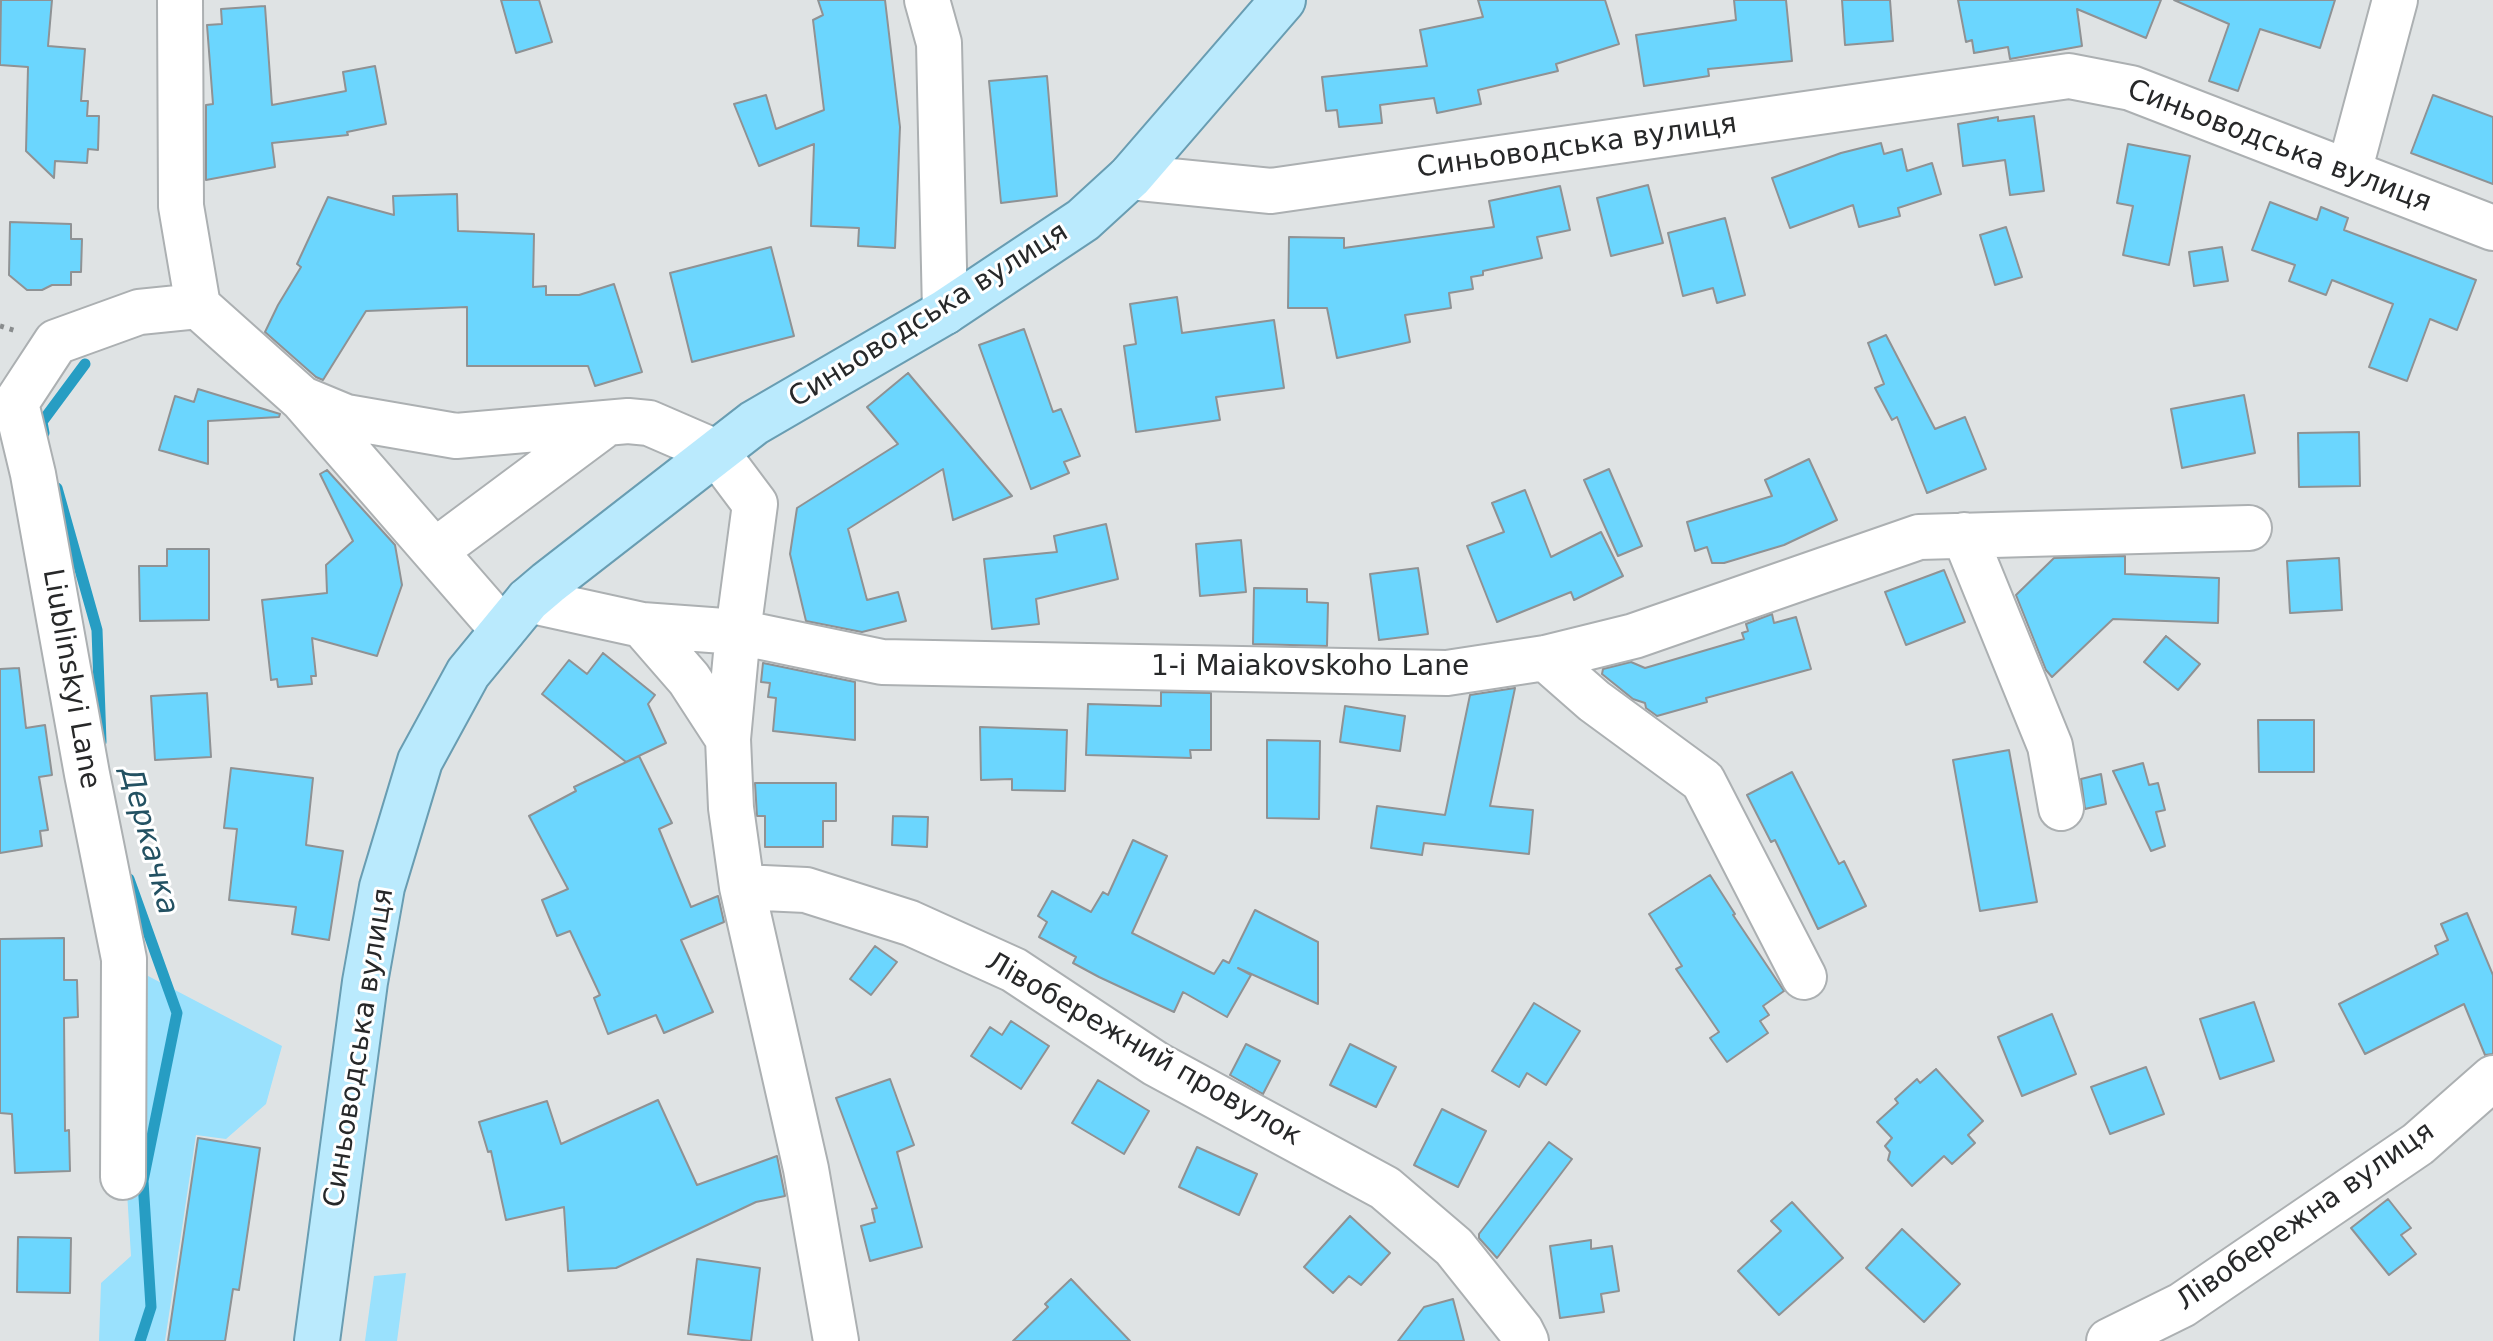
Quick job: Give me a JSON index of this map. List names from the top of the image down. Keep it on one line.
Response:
{"streets":{"main road":["Синьоводська вулиця"],"street":["1-i Maiakovskoho Lane","Liublinskyi Lane","Лівобережний провулок","Лівобережна вулиця"]},"water":["Деркачка"]}
